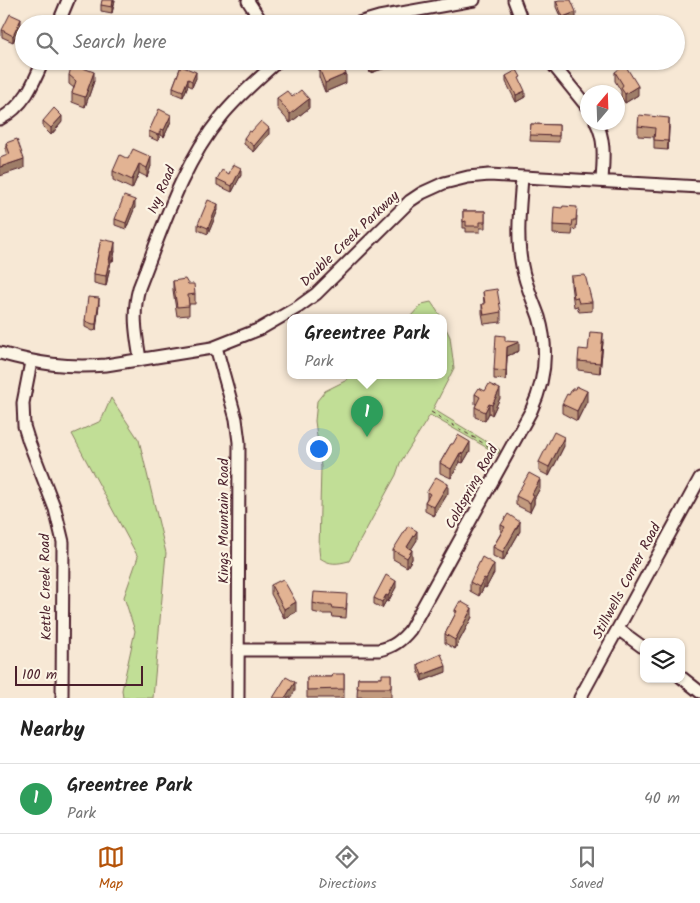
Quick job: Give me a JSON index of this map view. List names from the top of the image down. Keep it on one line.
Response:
{"streets":{"street":["Ivy Road","Double Creek Parkway","Coldspring Road","Kings Mountain Road","Stillwells Corner Road","Kettle Creek Road"]},"crossings":[["Ivy Road","Double Creek Parkway"],["Double Creek Parkway","Coldspring Road"],["Double Creek Parkway","Kings Mountain Road"],["Double Creek Parkway","Kettle Creek Road"],["Coldspring Road","Kings Mountain Road"]],"scale_bar":"100 m","north":"top","page":{"search":"Search here","popup":["Greentree Park","Park"],"pins":"1","scale":"100 m","heading":"Nearby","list":[{"mark":"1","name":"Greentree Park","note":"Park","value":"40 m"}],"nav":["Map","Directions","Saved"]}}
